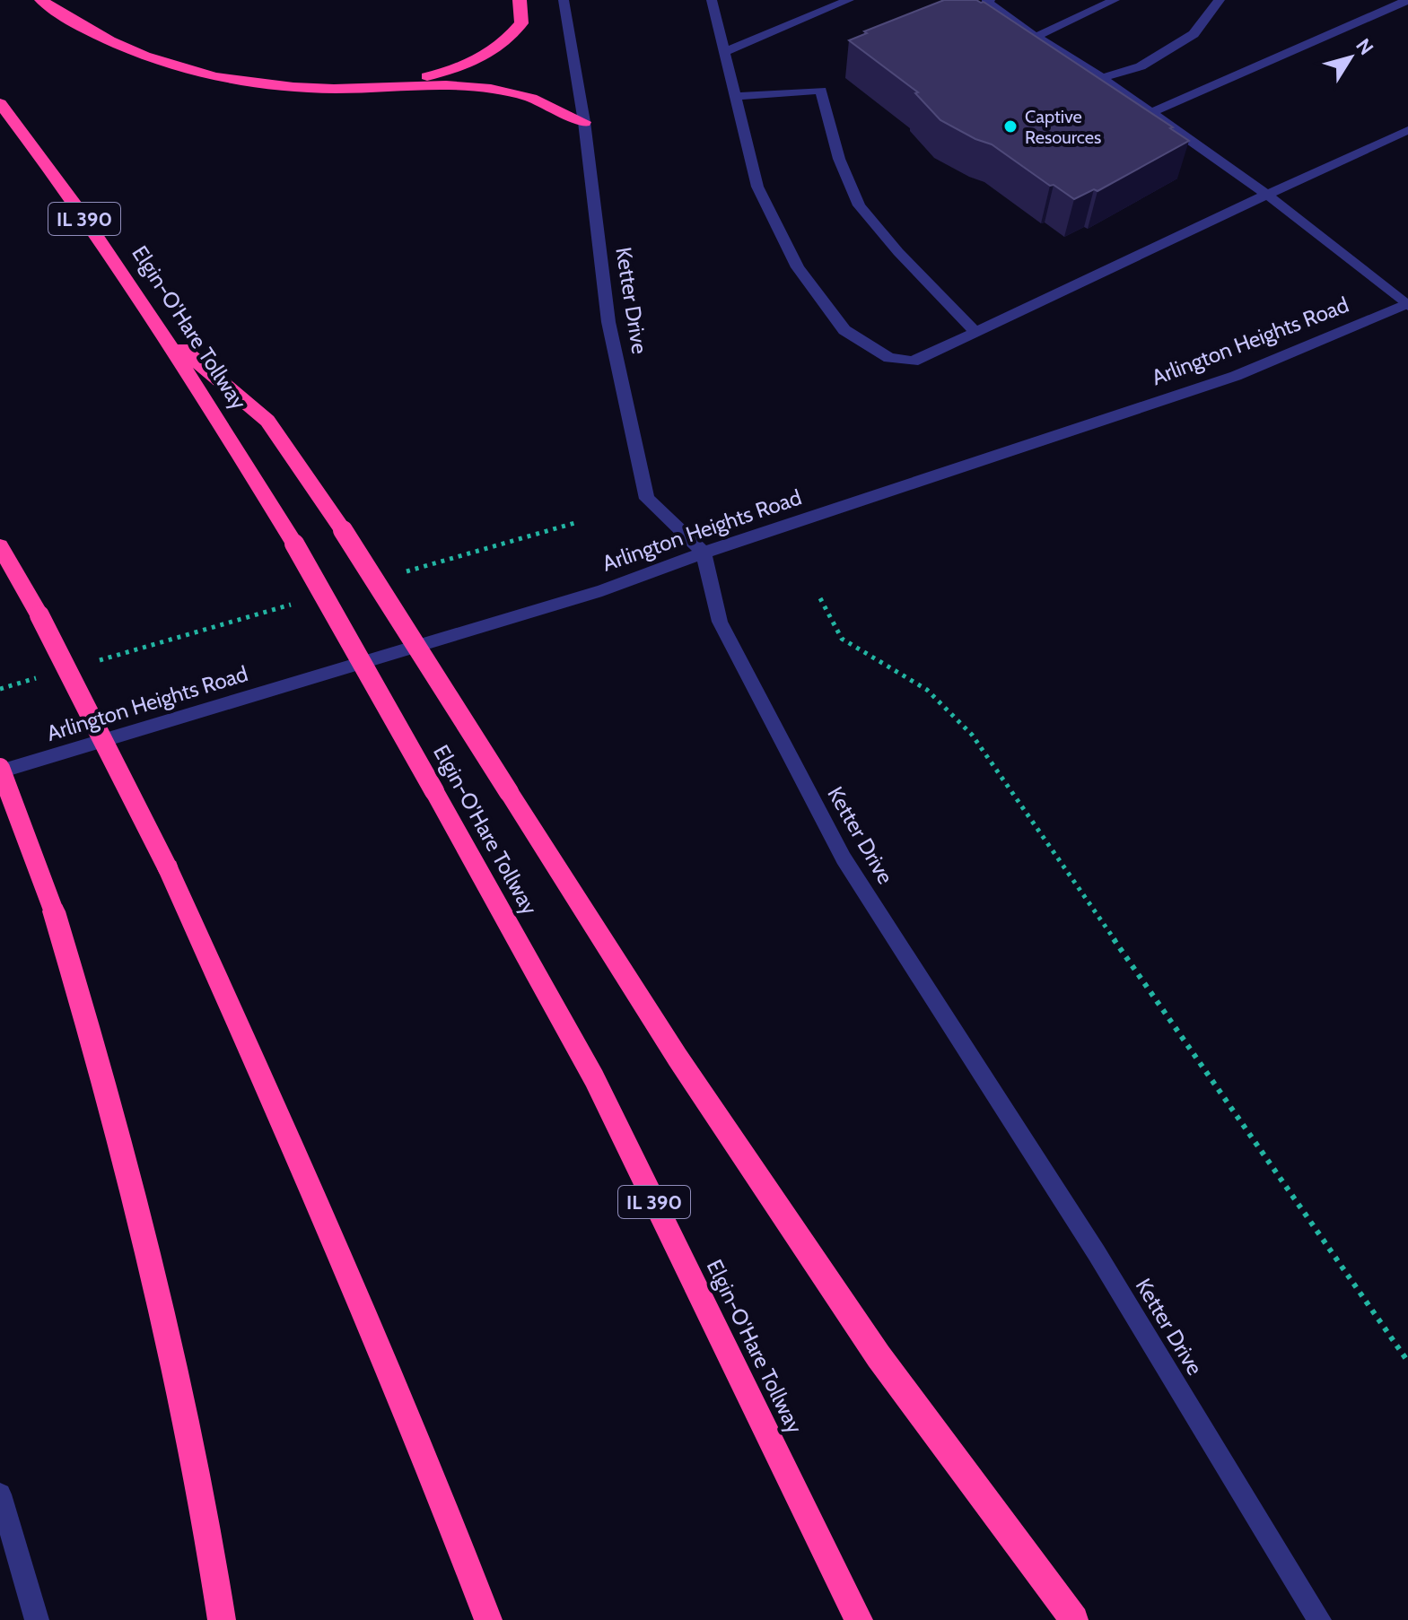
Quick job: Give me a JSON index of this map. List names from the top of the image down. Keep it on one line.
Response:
{"streets":{"highway":["IL 390","Elgin-O'Hare Tollway"],"street":["Ketter Drive","Arlington Heights Road"]},"crossings":[["Ketter Drive","Arlington Heights Road"]],"places":["Captive Resources"],"north":"top right"}
